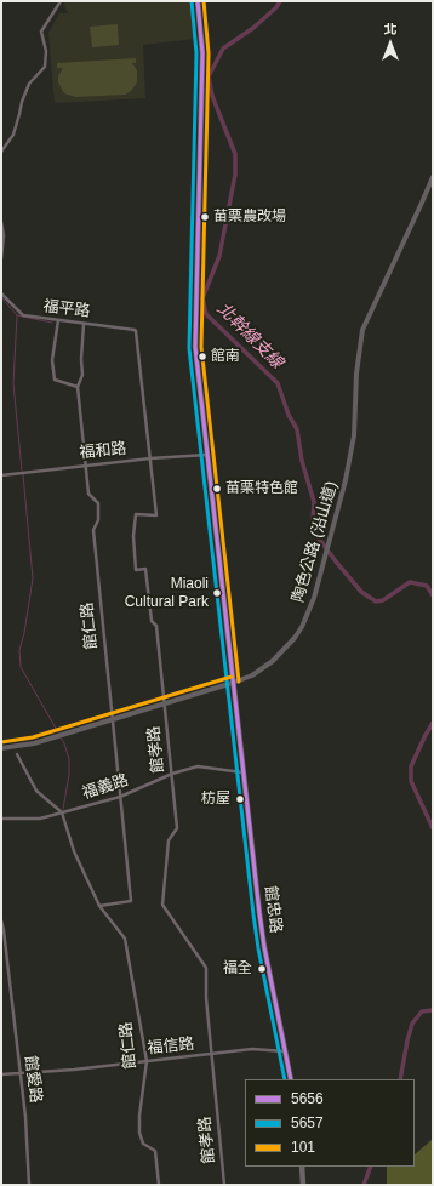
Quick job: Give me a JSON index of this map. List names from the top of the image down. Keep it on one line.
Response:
{"streets":{"main road":["陶色公路 (沿山道)","館忠路"],"street":["福平路","福和路","館仁路","館孝路","福義路","福信路","館愛路"]},"crossings":[["福平路","館仁路"],["福平路","館孝路"],["福和路","館仁路"],["福和路","館孝路"],["福和路","館忠路"],["陶色公路 (沿山道)","館仁路"],["陶色公路 (沿山道)","館孝路"],["陶色公路 (沿山道)","館忠路"],["館仁路","福義路"],["館仁路","福信路"],["館孝路","福義路"],["館孝路","福信路"],["福義路","館忠路"],["館忠路","福信路"],["福信路","館愛路"]],"water":["北幹線支線"],"places":["苗栗農改場","館南","苗栗特色館","Miaoli Cultural Park","枋屋","福全"],"lines":["transit line 5656","transit line 5657","transit line 101"],"legend":["5656","5657","101"],"north":"top"}
